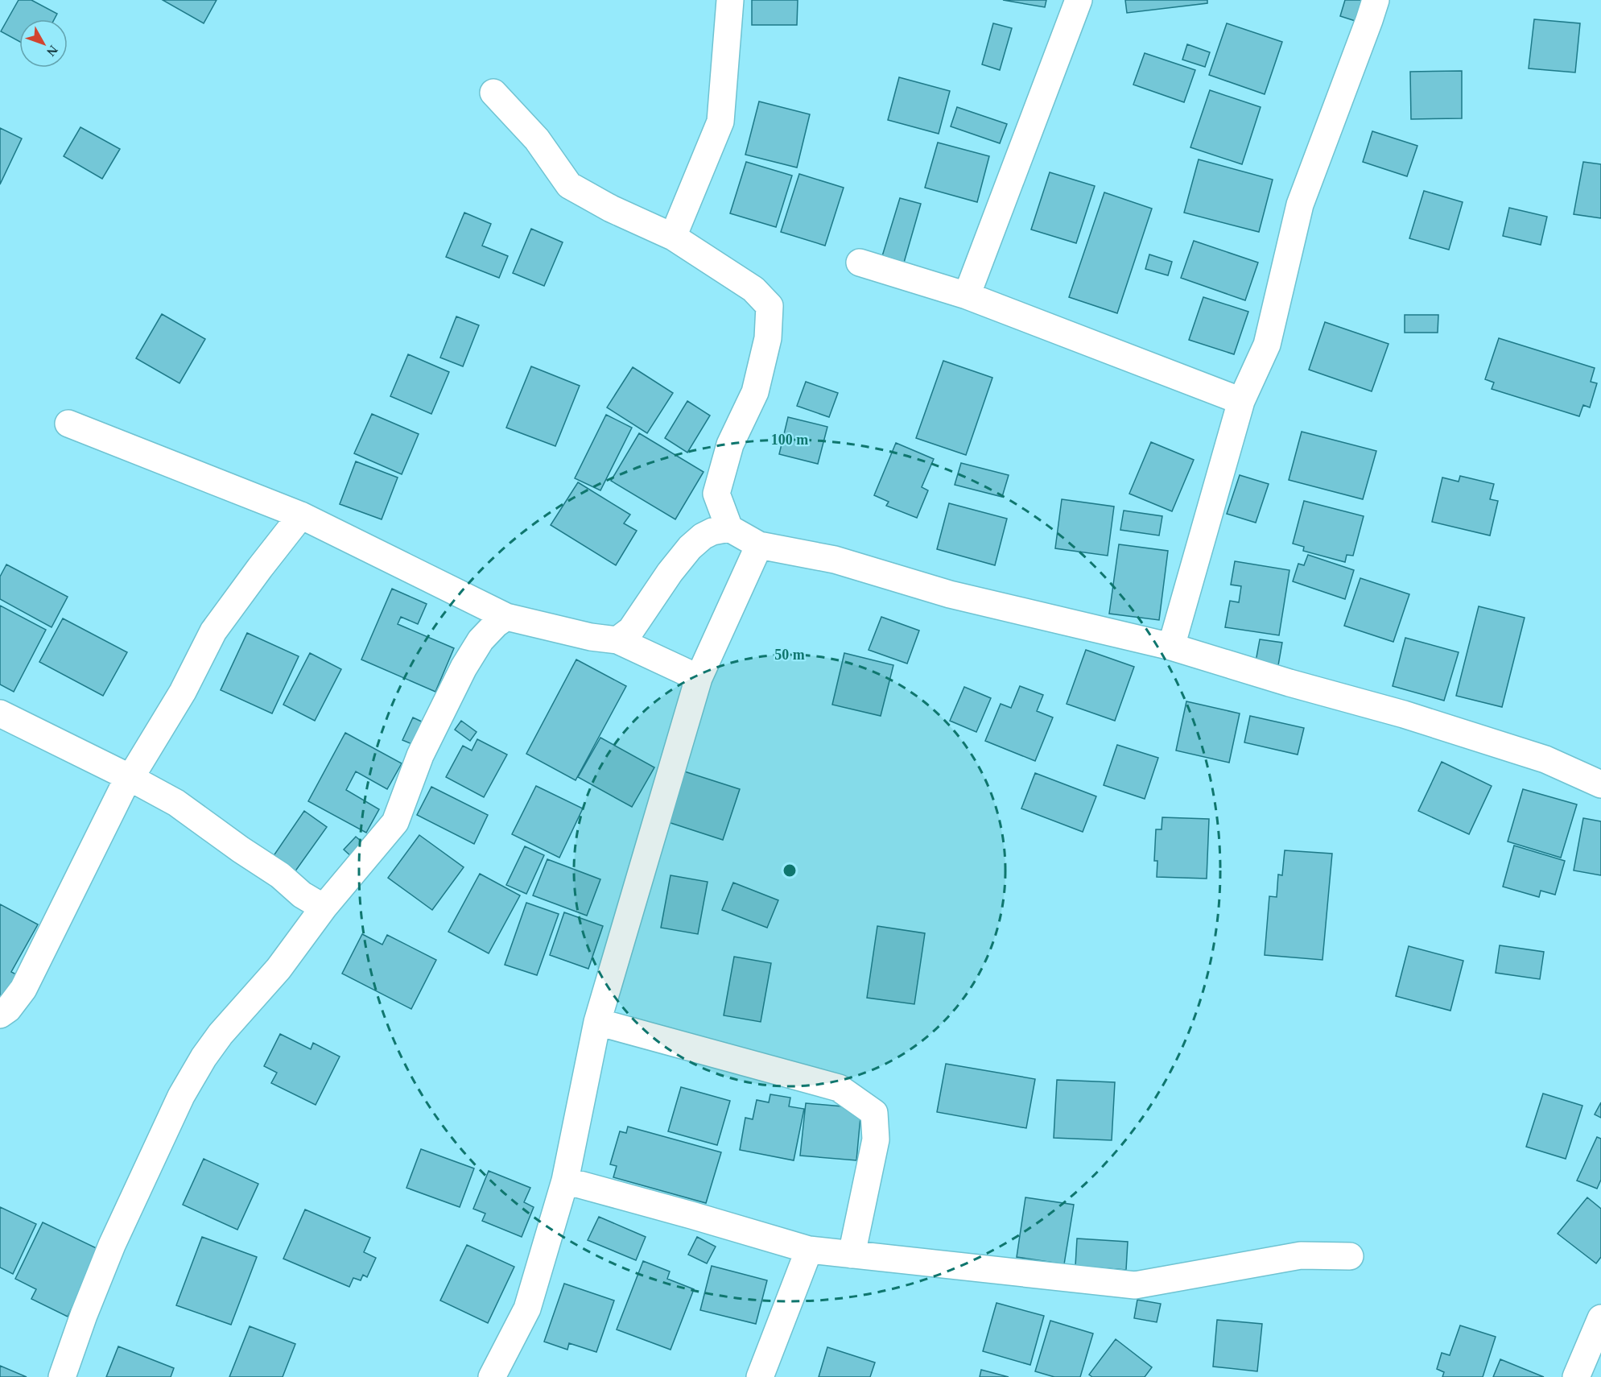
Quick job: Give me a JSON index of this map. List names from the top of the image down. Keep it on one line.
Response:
{"north":"bottom right","rings":["100 m","50 m"]}
